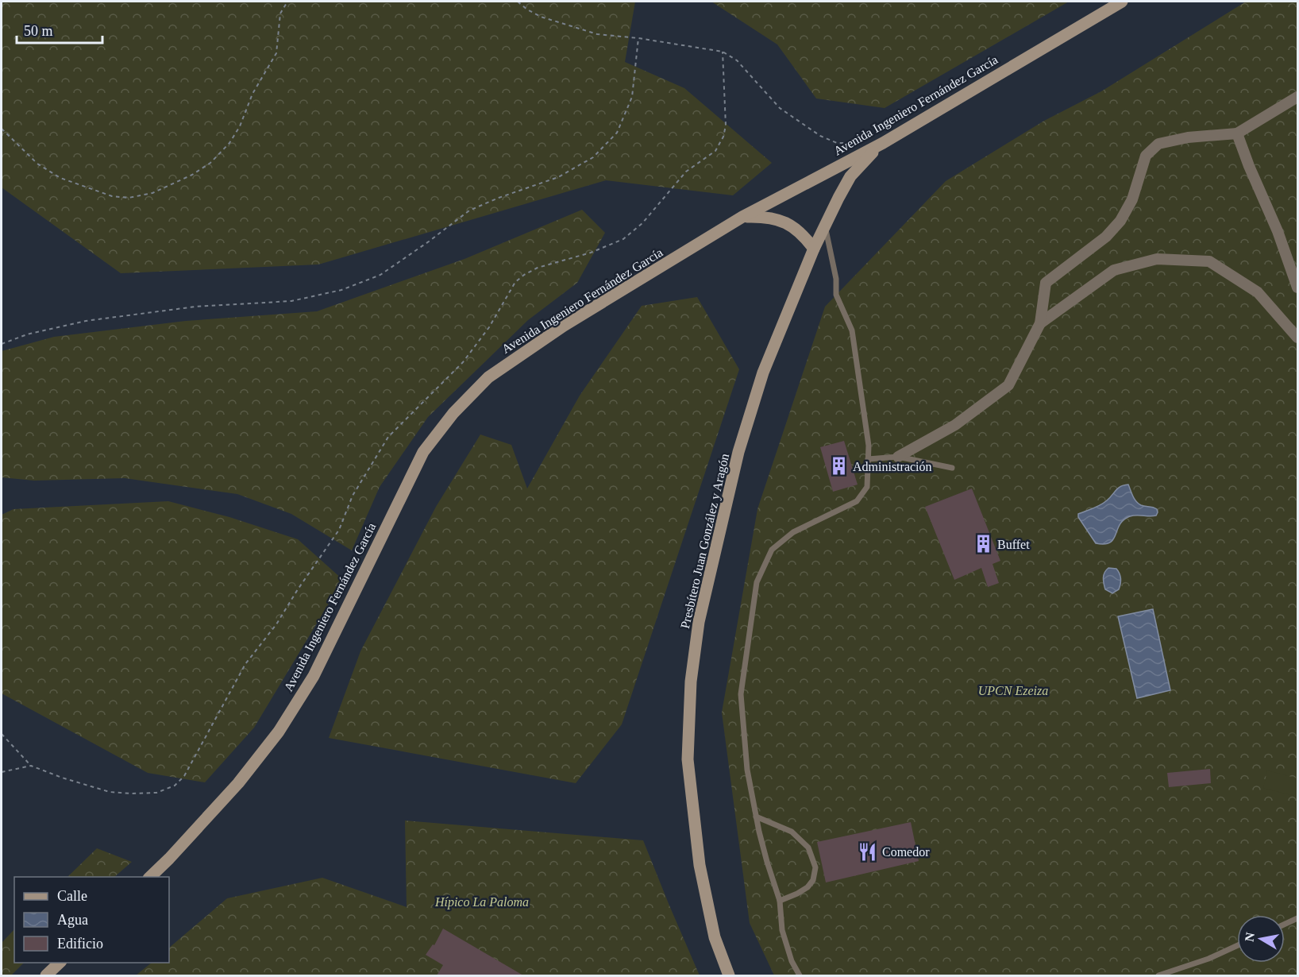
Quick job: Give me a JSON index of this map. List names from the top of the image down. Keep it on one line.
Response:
{"streets":{"street":["Avenida Ingeniero Fernández García","Presbítero Juan González y Aragón"]},"crossings":[["Avenida Ingeniero Fernández García","Presbítero Juan González y Aragón"]],"parks":["UPCN Ezeiza","Hípico La Paloma"],"places":{"building":["Administración","Buffet"],"restaurant":["Comedor"]},"legend":["Calle","Agua","Edificio"],"scale_bar":"50 m","north":"left"}
